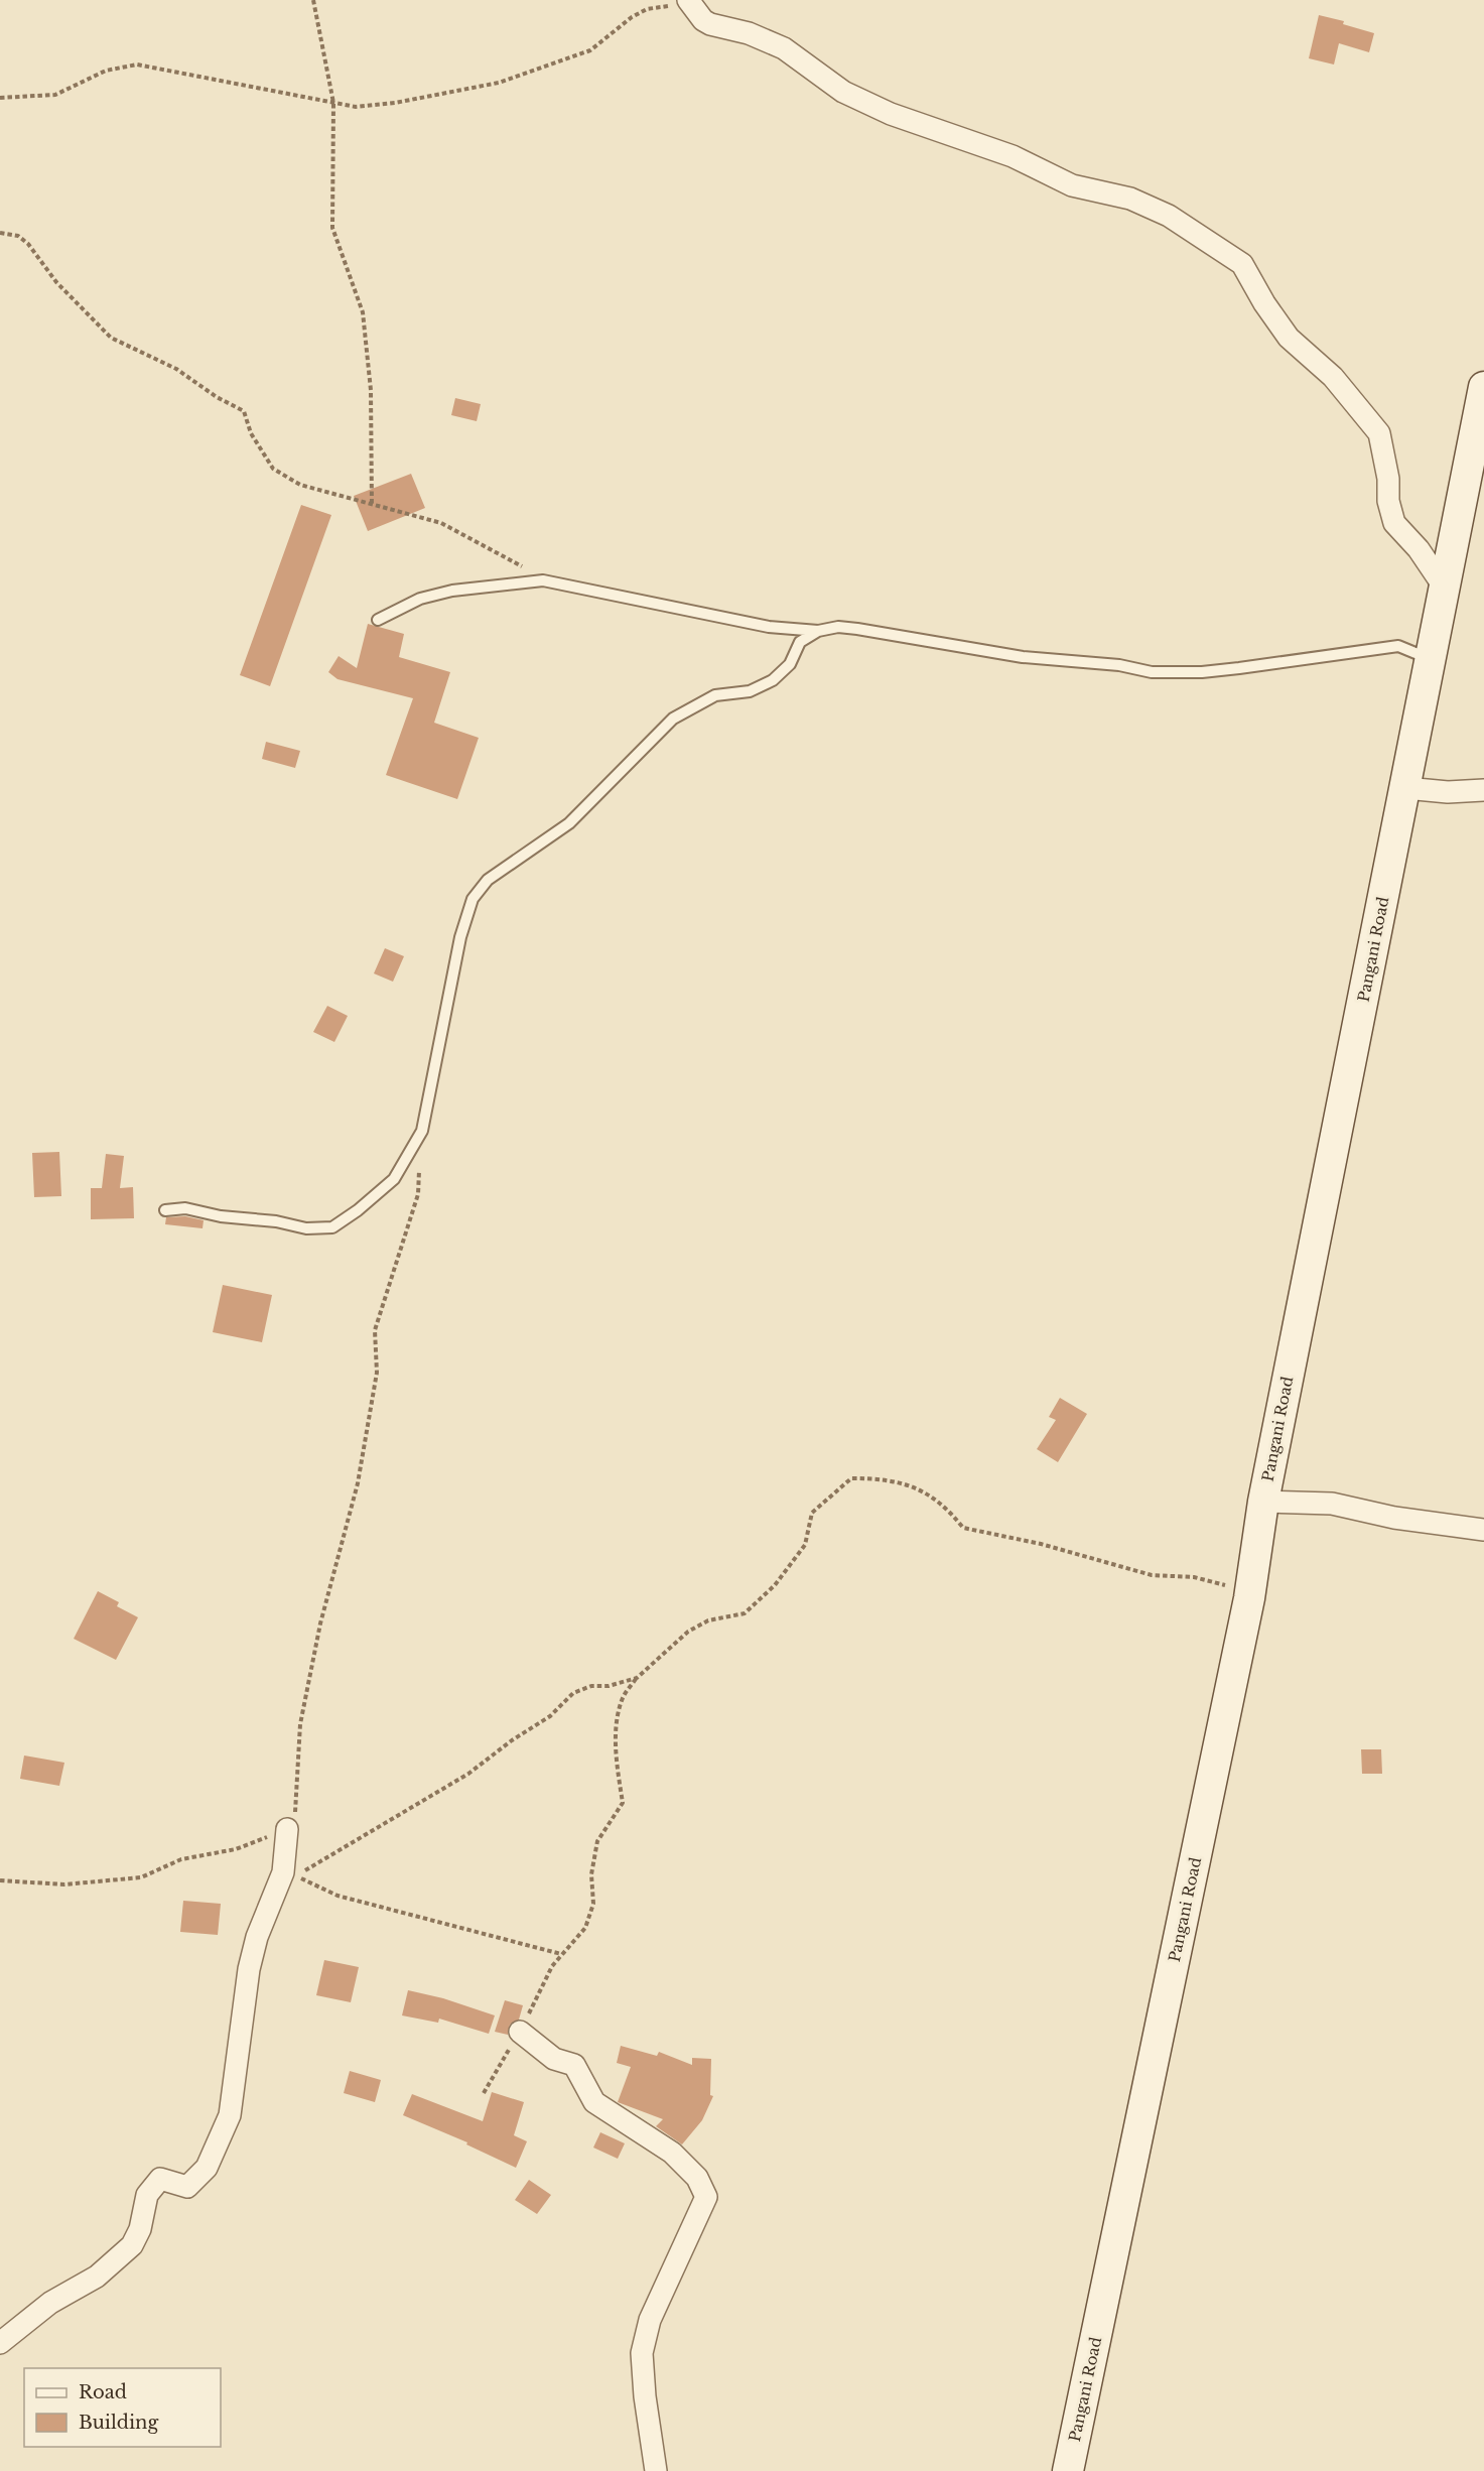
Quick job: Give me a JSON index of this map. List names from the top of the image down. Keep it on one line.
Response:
{"streets":{"main road":["Pangani Road"]},"legend":["Road","Building"]}
